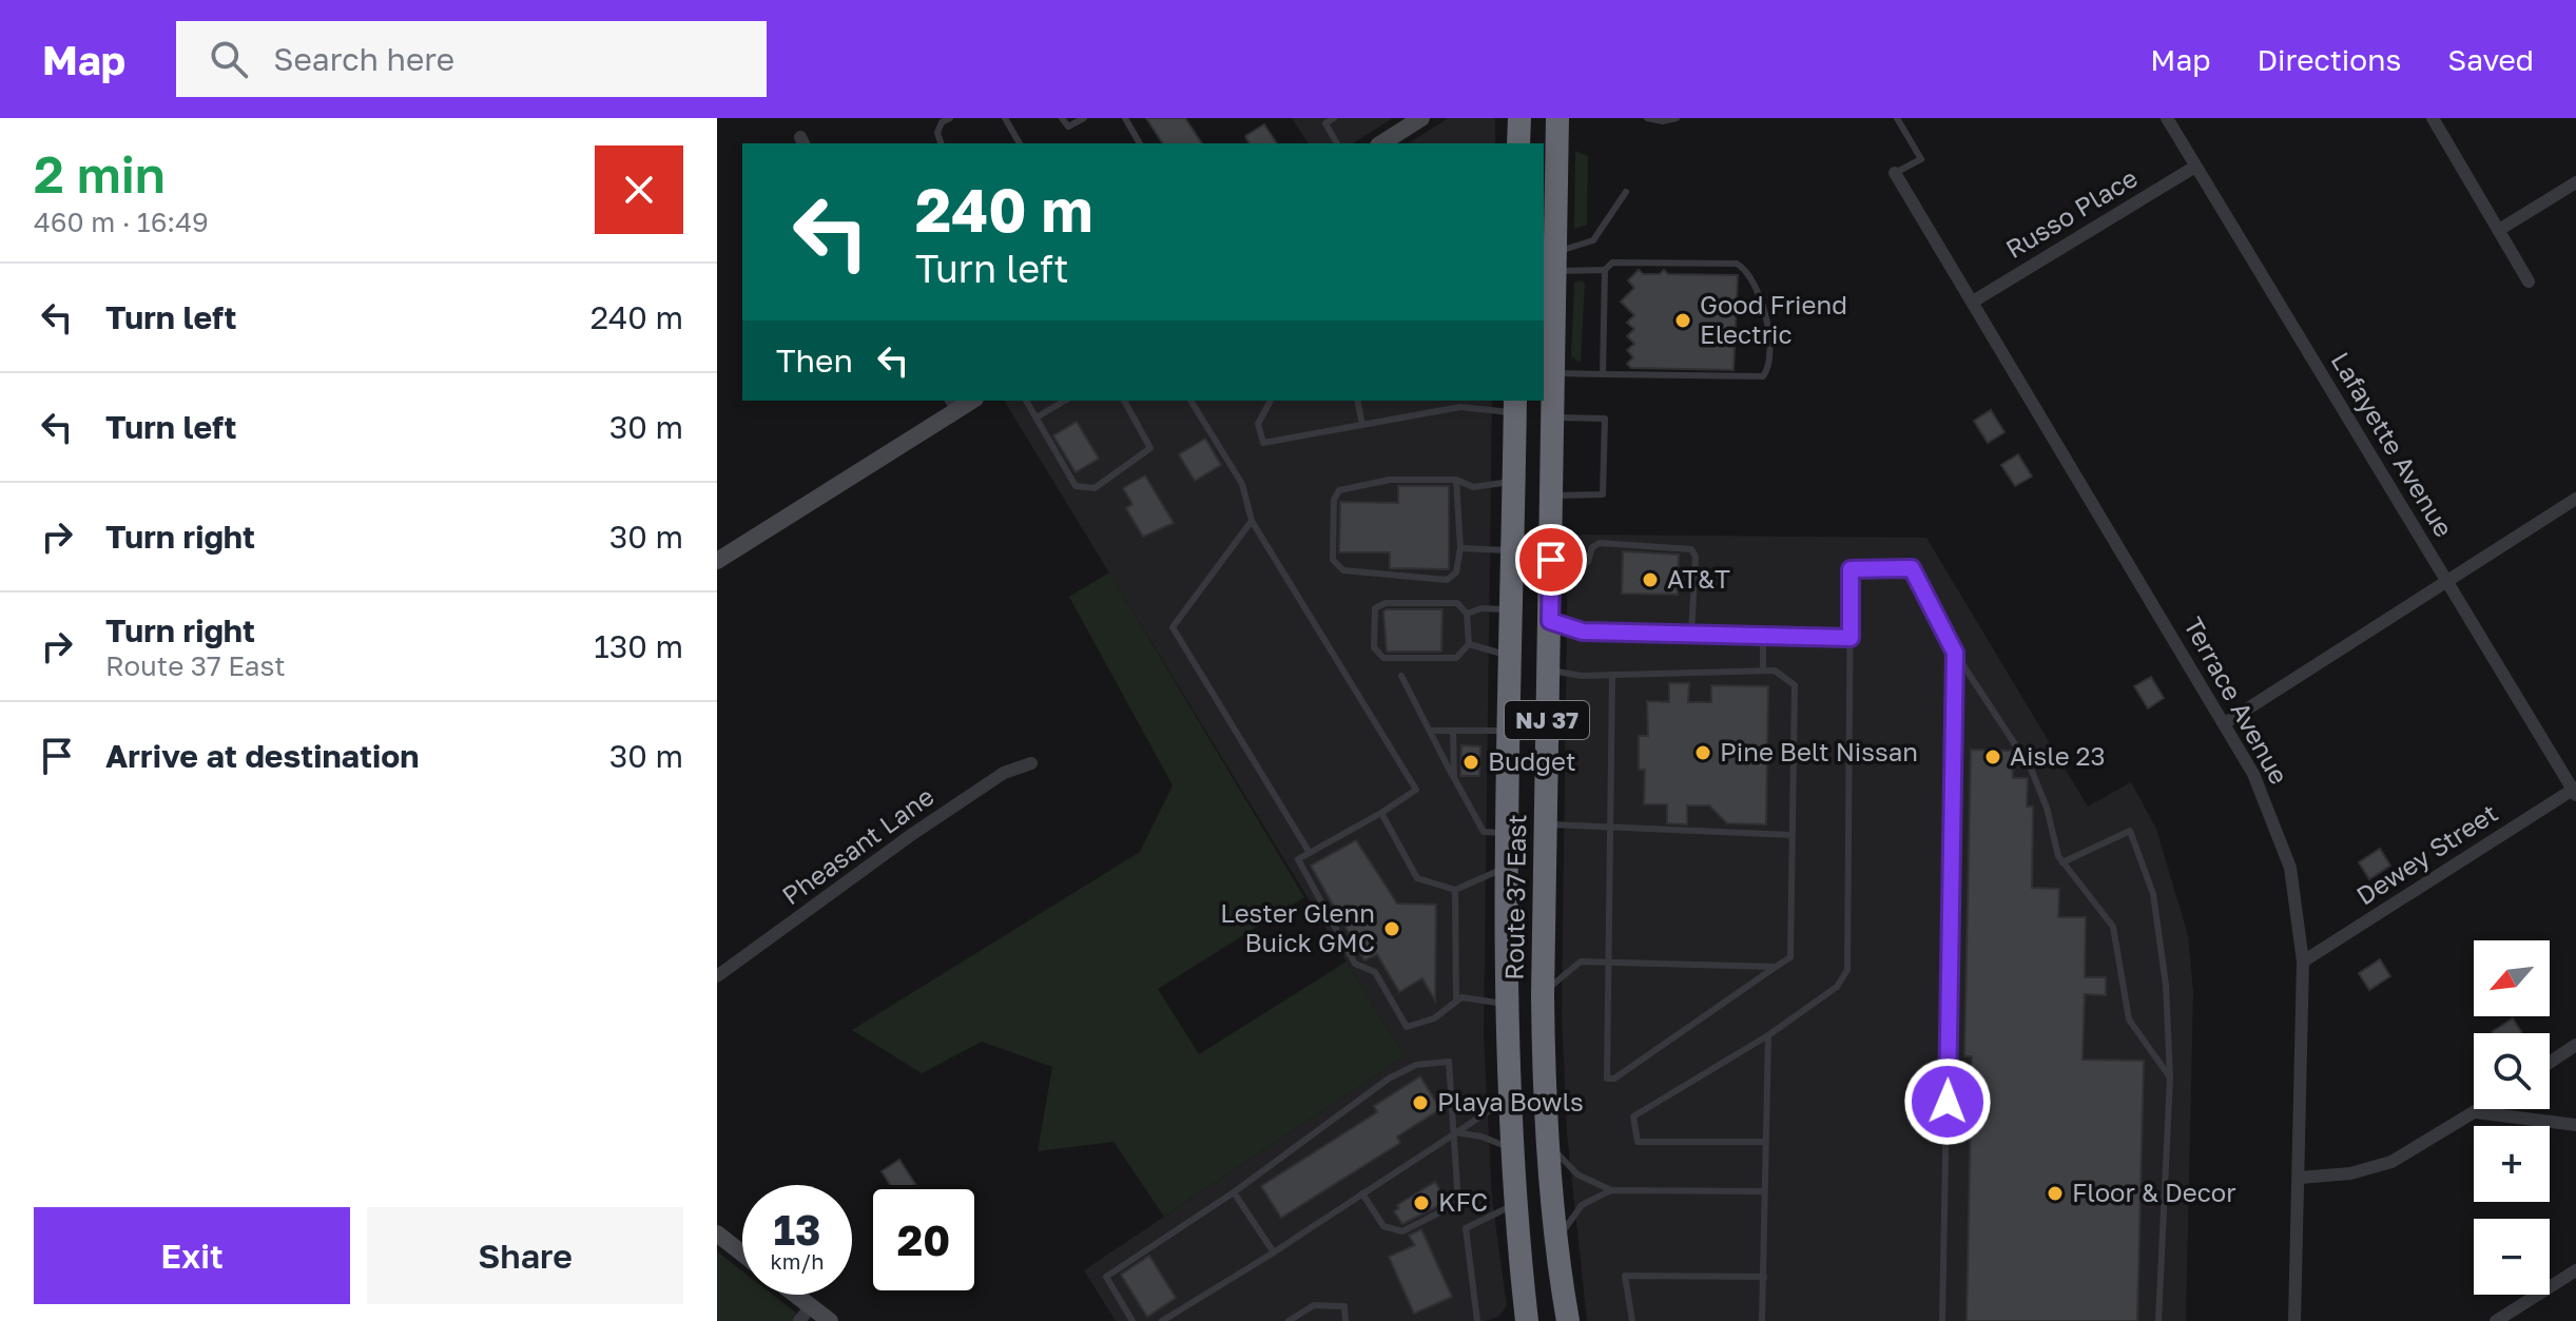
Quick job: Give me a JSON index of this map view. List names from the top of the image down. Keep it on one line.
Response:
{"streets":{"highway":["NJ 37","Route 37 East"],"street":["Russo Place","Lafayette Avenue","Terrace Avenue","Pheasant Lane","Dewey Street"]},"crossings":[["Russo Place","Lafayette Avenue"],["Russo Place","Terrace Avenue"],["Lafayette Avenue","Dewey Street"],["Terrace Avenue","Dewey Street"]],"places":["Good Friend Electric","AT&T","Pine Belt Nissan","Aisle 23","Budget","Lester Glenn Buick GMC","Playa Bowls","Floor & Decor","KFC"],"north":"bottom left","page":{"header":"Map","search":"Search here","nav":["Map","Directions","Saved"],"heading":["2 min","460 m · 16:49"],"turn":["240 m","Turn left"],"list":[{"name":"Turn left","value":"240 m"},{"name":"Turn left","value":"30 m"},{"name":"Turn right","value":"30 m"},{"name":"Turn right","note":"Route 37 East","value":"130 m"},{"name":"Arrive at destination","value":"30 m"}],"then":"Then","map_buttons":["+","−"],"speed":"13 km/h","limit":"20","buttons":["Exit","Share"]}}
